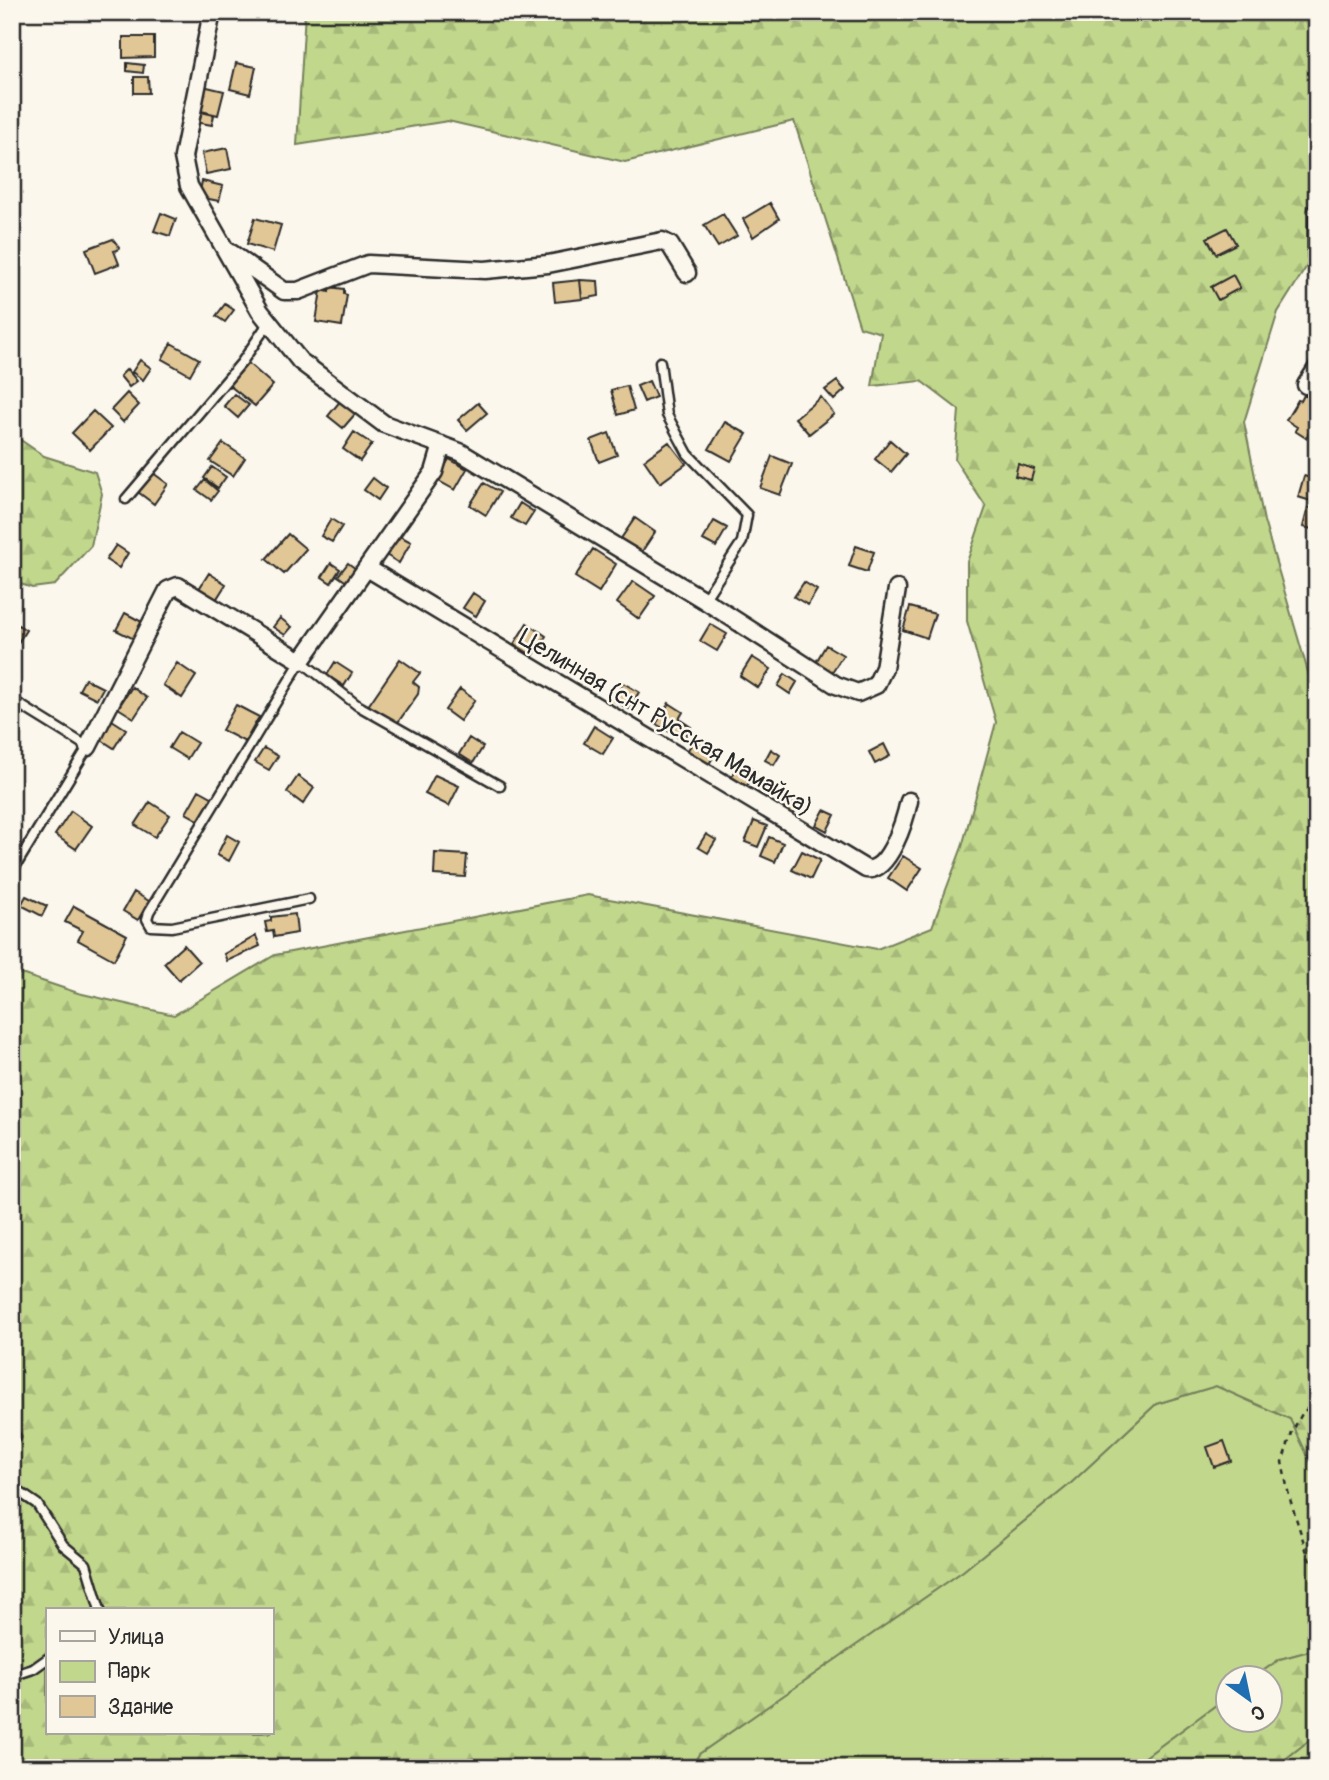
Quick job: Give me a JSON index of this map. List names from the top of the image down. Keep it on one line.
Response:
{"streets":{"street":["Целинная (снт Русская Мамайка)"]},"legend":["Улица","Парк","Здание"],"north":"bottom right"}
